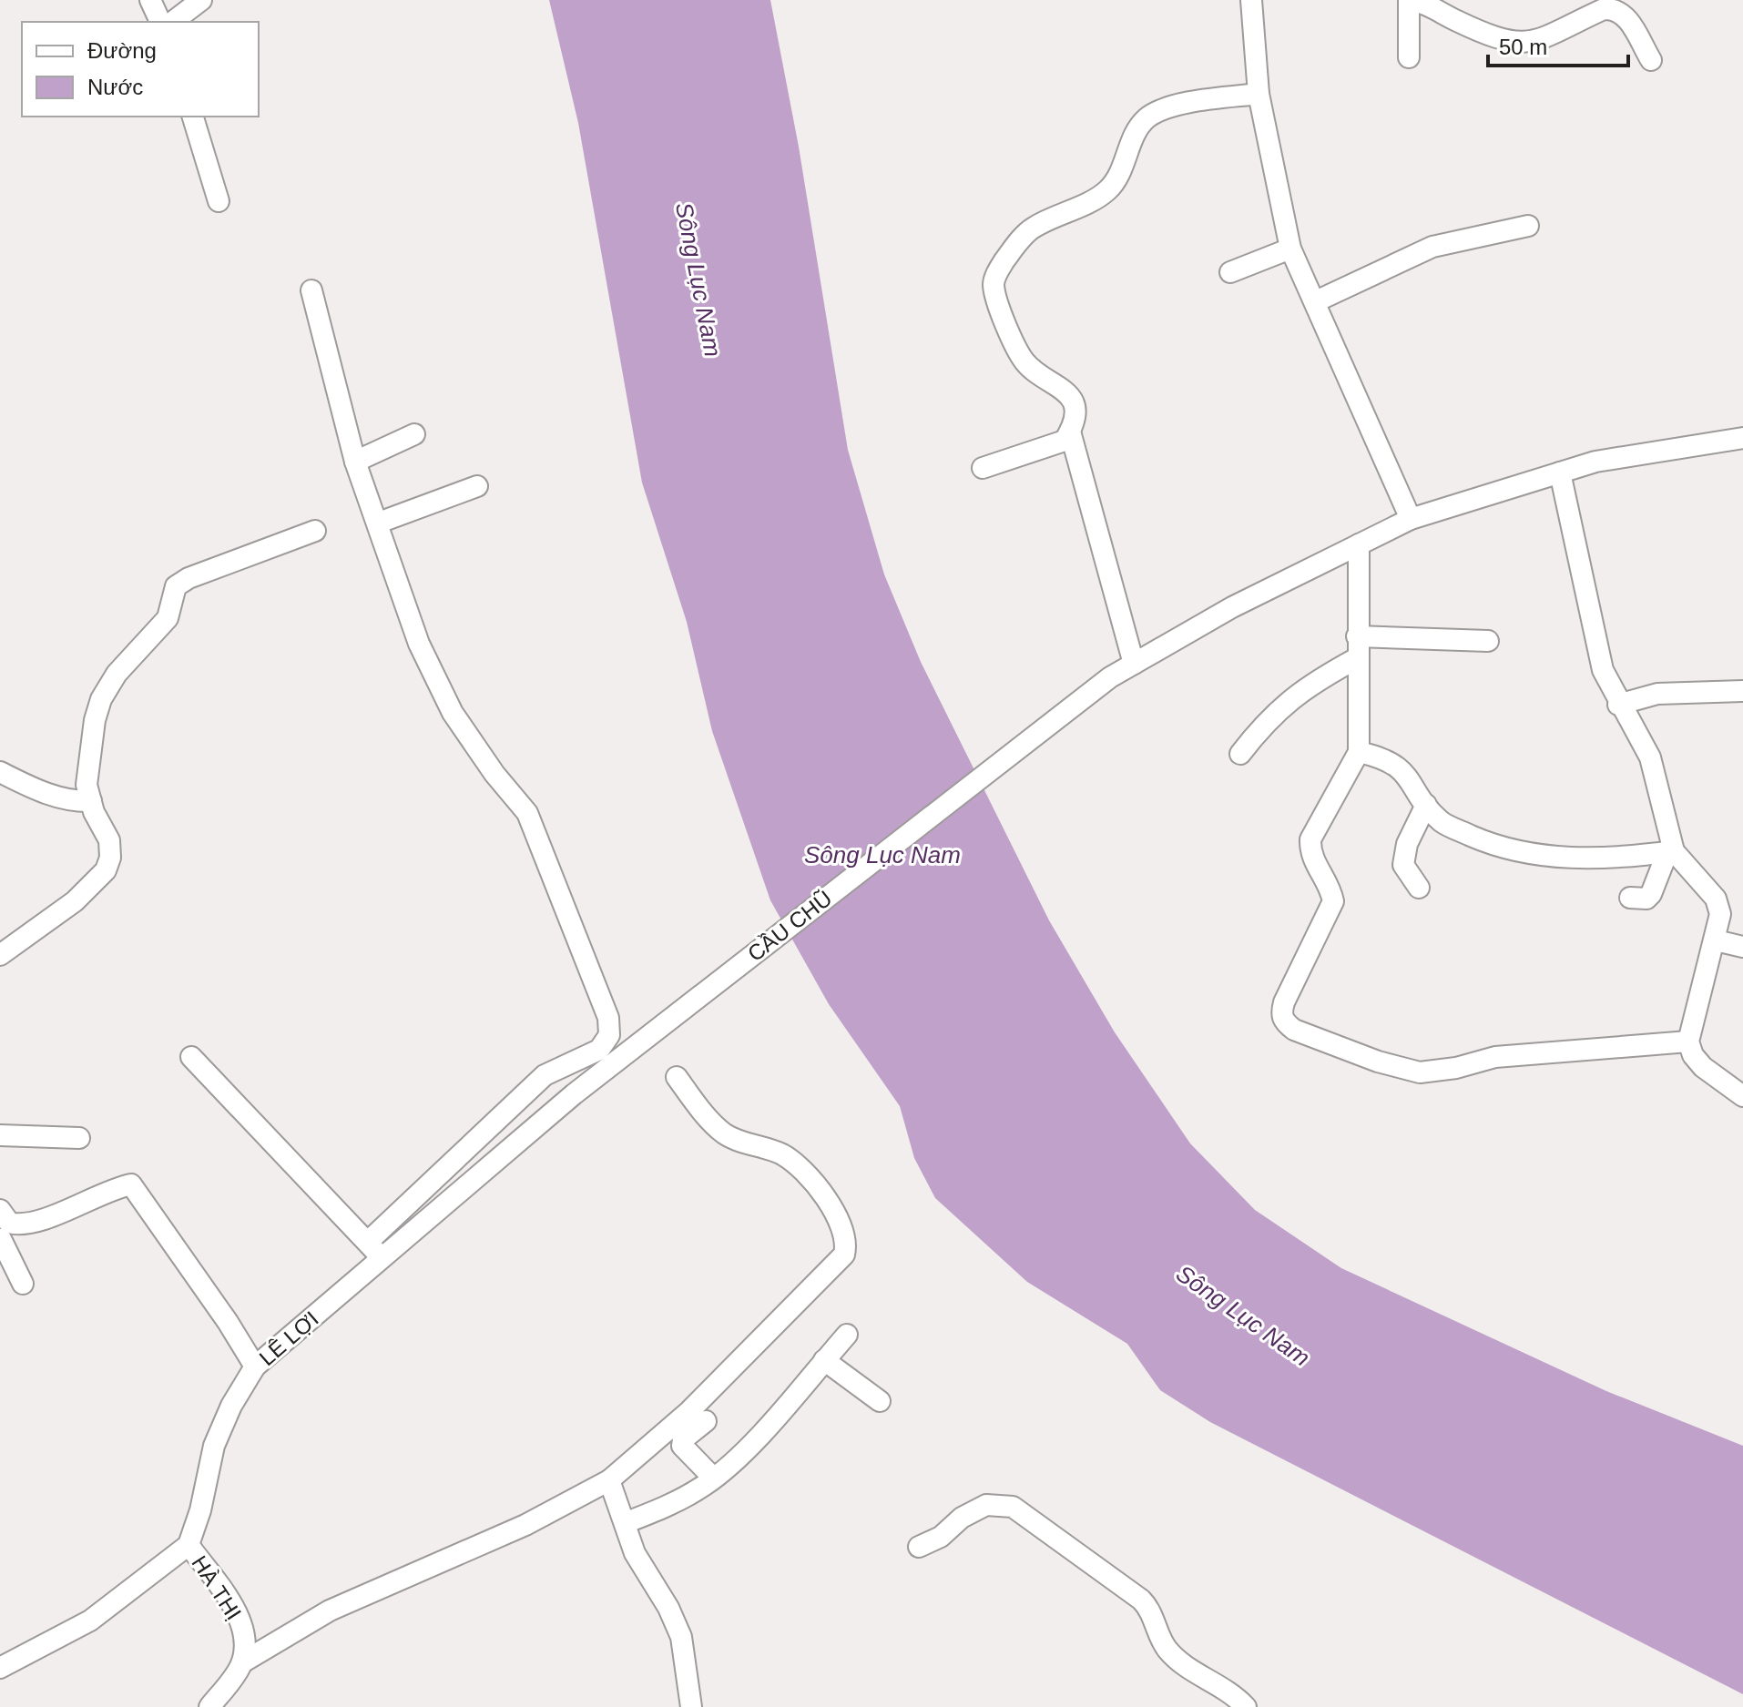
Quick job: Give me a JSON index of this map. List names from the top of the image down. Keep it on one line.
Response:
{"streets":{"street":["CẦU CHŨ","LÊ LỢI","HÀ THỊ"]},"crossings":[["CẦU CHŨ","LÊ LỢI"],["LÊ LỢI","HÀ THỊ"]],"water":["Sông Lục Nam"],"legend":["Đường","Nước"],"scale_bar":"50 m"}
